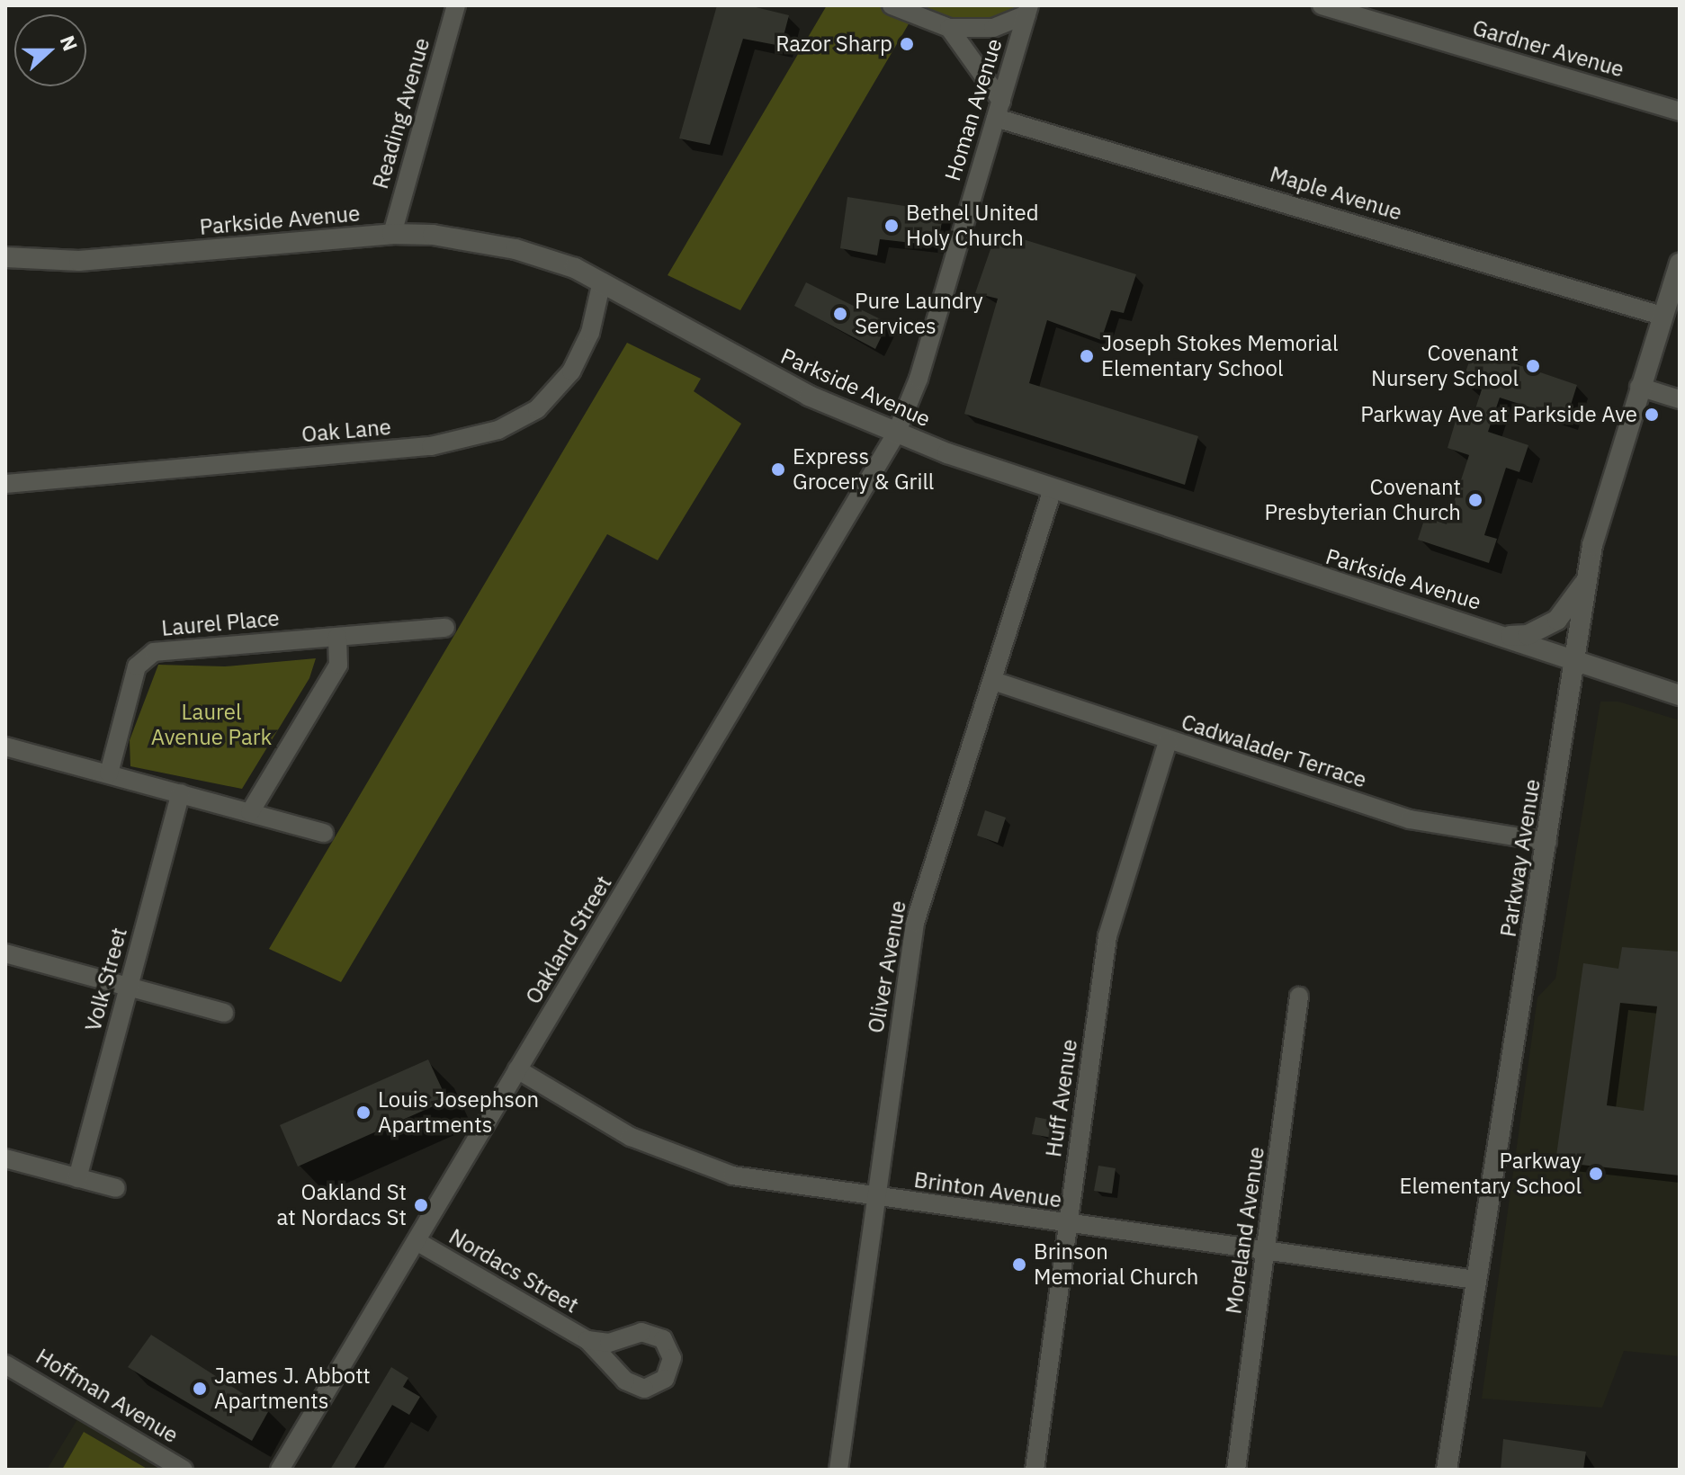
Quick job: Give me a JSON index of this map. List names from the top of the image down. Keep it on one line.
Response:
{"streets":{"main road":["Parkside Avenue","Parkway Avenue"],"street":["Gardner Avenue","Homan Avenue","Reading Avenue","Maple Avenue","Oak Lane","Laurel Place","Cadwalader Terrace","Oakland Street","Oliver Avenue","Volk Street","Huff Avenue","Brinton Avenue","Moreland Avenue","Nordacs Street","Hoffman Avenue"]},"crossings":[["Homan Avenue","Maple Avenue"],["Homan Avenue","Parkside Avenue"],["Homan Avenue","Oakland Street"],["Reading Avenue","Parkside Avenue"],["Maple Avenue","Parkway Avenue"],["Parkside Avenue","Oak Lane"],["Parkside Avenue","Parkway Avenue"],["Parkside Avenue","Oakland Street"],["Parkside Avenue","Oliver Avenue"],["Cadwalader Terrace","Parkway Avenue"],["Cadwalader Terrace","Oliver Avenue"],["Cadwalader Terrace","Huff Avenue"],["Parkway Avenue","Brinton Avenue"],["Oakland Street","Brinton Avenue"],["Oakland Street","Nordacs Street"],["Oliver Avenue","Brinton Avenue"],["Huff Avenue","Brinton Avenue"],["Brinton Avenue","Moreland Avenue"]],"parks":["Laurel Avenue Park"],"places":["Razor Sharp","Bethel United Holy Church","Pure Laundry Services","Joseph Stokes Memorial Elementary School","Covenant Nursery School","Parkway Ave at Parkside Ave","Express Grocery & Grill","Covenant Presbyterian Church","Louis Josephson Apartments","Parkway Elementary School","Oakland St at Nordacs St","Brinson Memorial Church","James J. Abbott Apartments"],"north":"right"}
